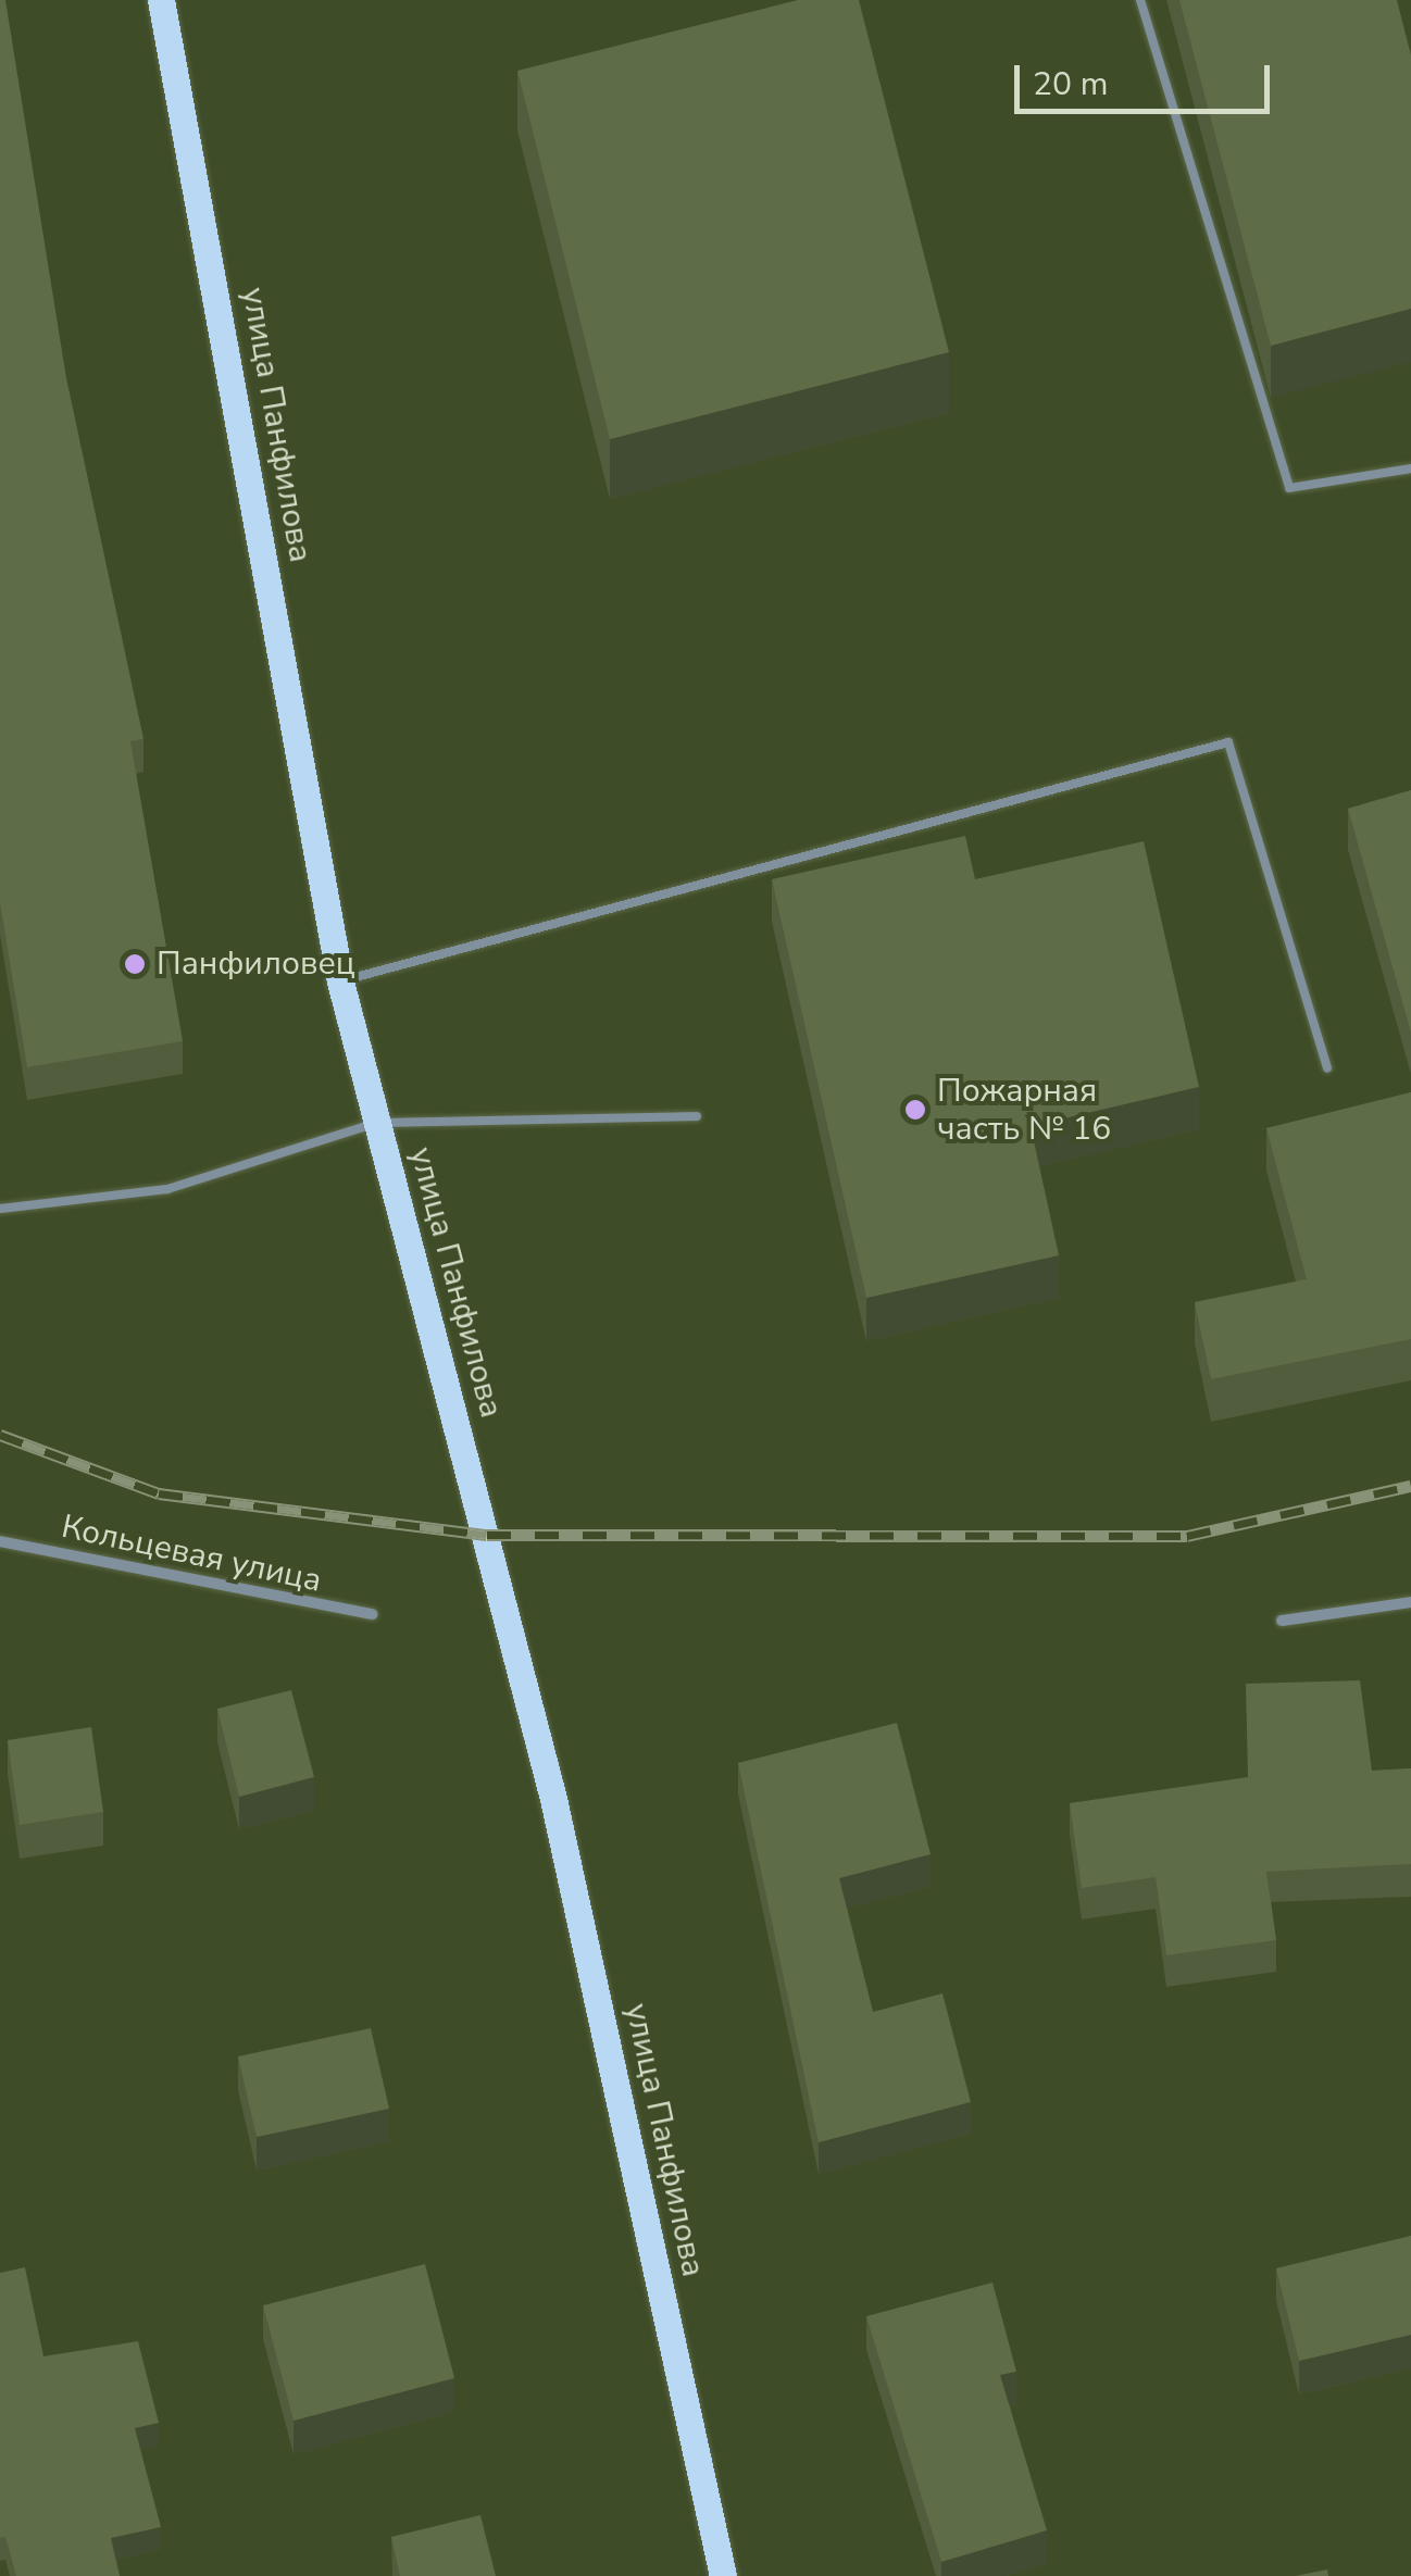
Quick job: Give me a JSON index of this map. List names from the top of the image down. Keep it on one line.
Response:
{"streets":{"main road":["улица Панфилова"],"street":["Кольцевая улица"]},"places":["Панфиловец","Пожарная часть № 16"],"scale_bar":"20 m"}
